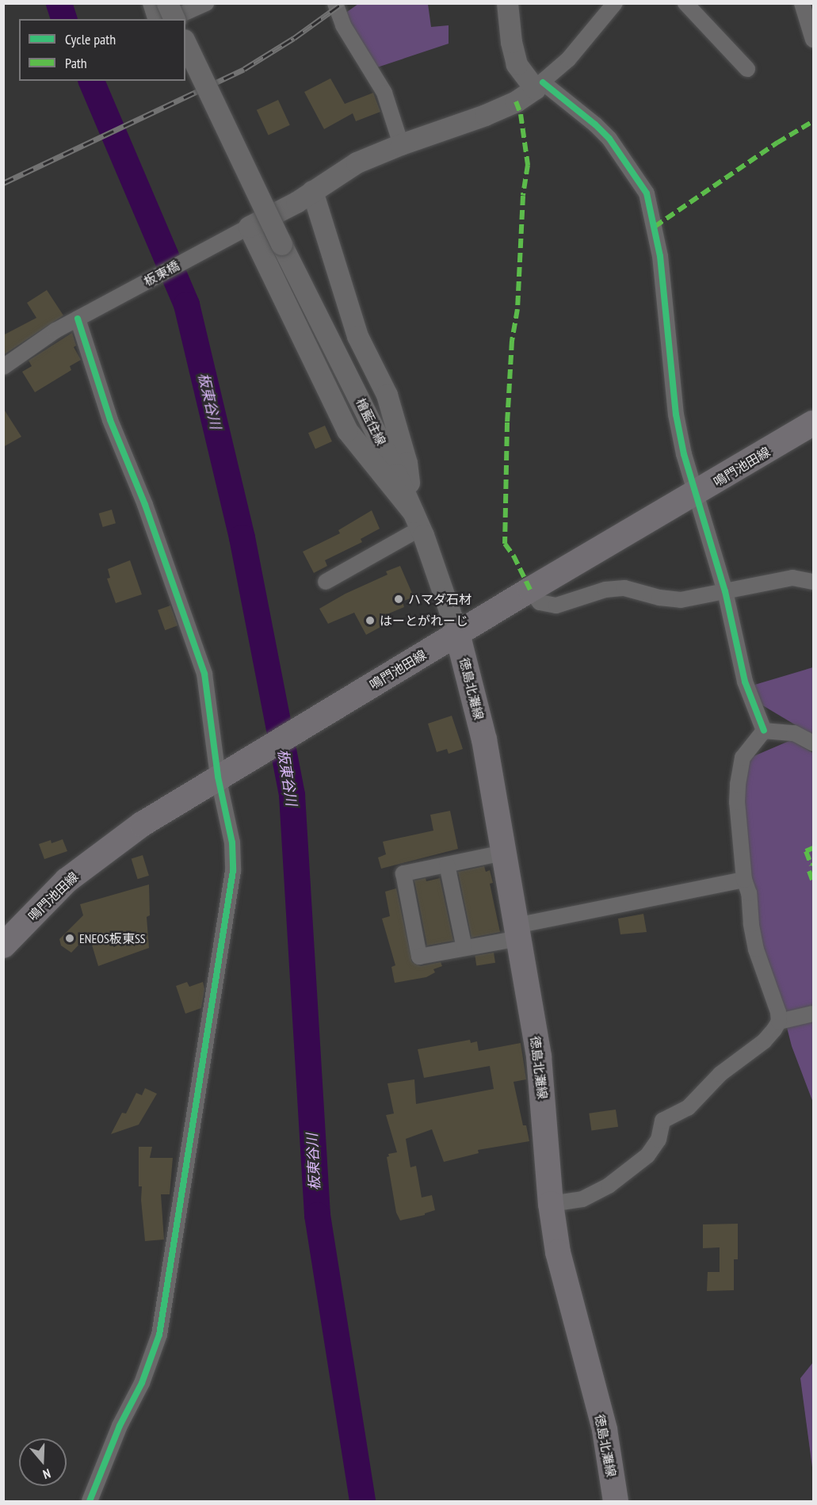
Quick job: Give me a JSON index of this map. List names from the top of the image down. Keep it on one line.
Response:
{"streets":{"main road":["檜藍住線","鳴門池田線","徳島北灘線"],"street":["板東橋"]},"crossings":[["檜藍住線","鳴門池田線"],["檜藍住線","徳島北灘線"],["鳴門池田線","徳島北灘線"]],"water":["板東谷川"],"places":["ハマダ石材","はーとがれーじ","ENEOS板東SS"],"legend":["Cycle path","Path"],"north":"bottom"}
